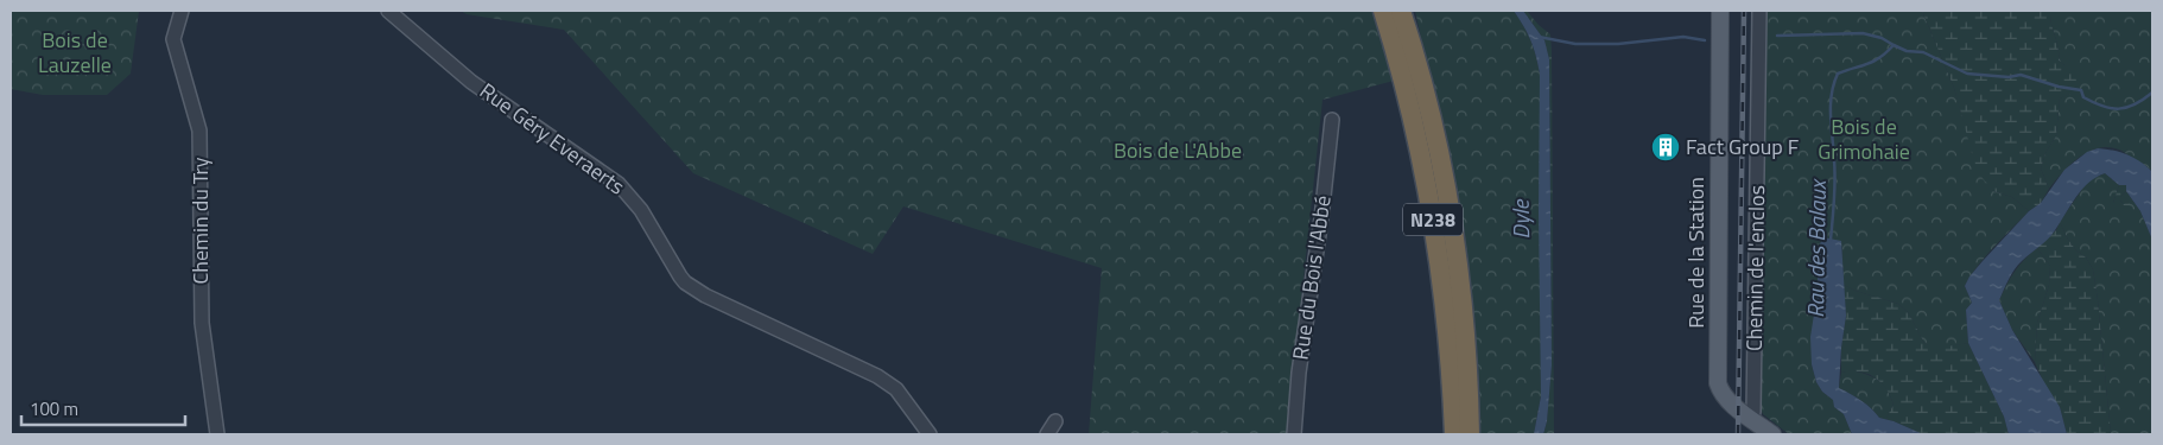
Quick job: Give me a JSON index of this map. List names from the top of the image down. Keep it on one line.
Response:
{"streets":{"highway":["N238"],"main road":["Rue de la Station"],"street":["Rue Géry Everaerts","Chemin du Try","Chemin de l'enclos","Rue du Bois l'Abbé"]},"crossings":[["Rue de la Station","Chemin de l'enclos"]],"water":["Dyle","Rau des Balaux"],"parks":["Bois de Lauzelle","Bois de Grimohaie","Bois de L'Abbe"],"places":{"building":["Fact Group F"]},"scale_bar":"100 m"}
